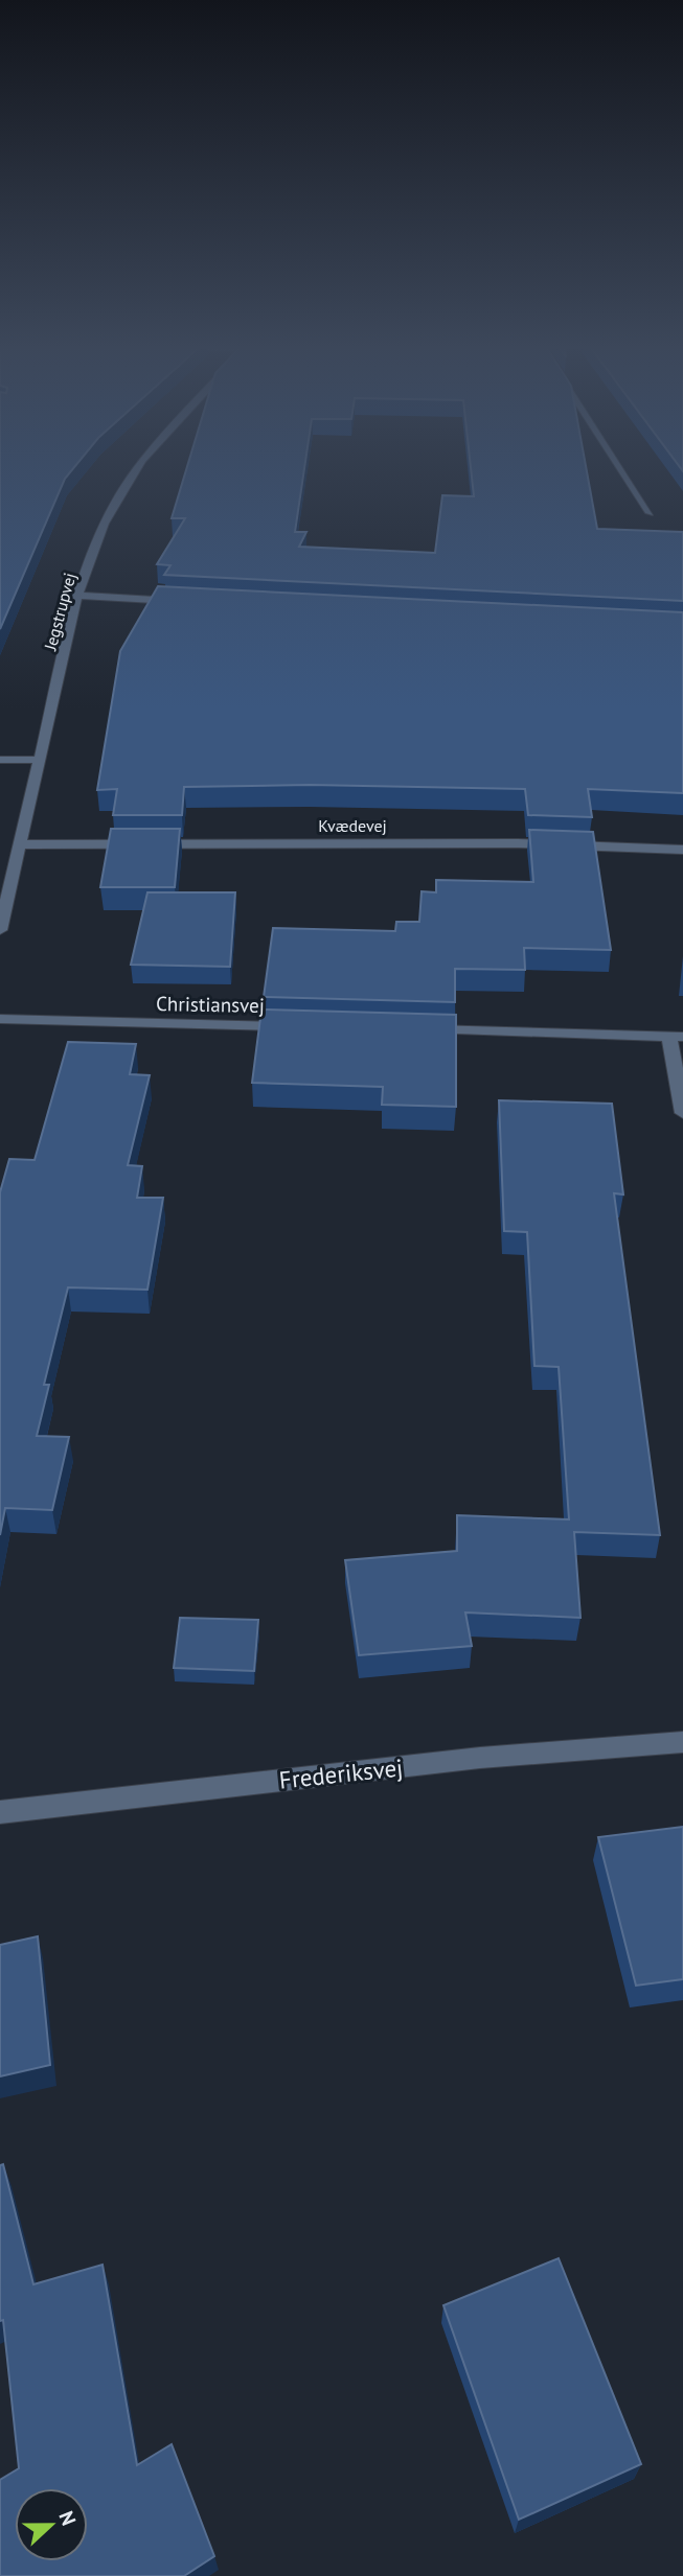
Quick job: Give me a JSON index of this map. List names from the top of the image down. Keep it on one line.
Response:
{"streets":{"street":["Jegstrupvej","Kvædevej","Christiansvej","Frederiksvej"]},"crossings":[["Jegstrupvej","Kvædevej"]],"north":"right"}
